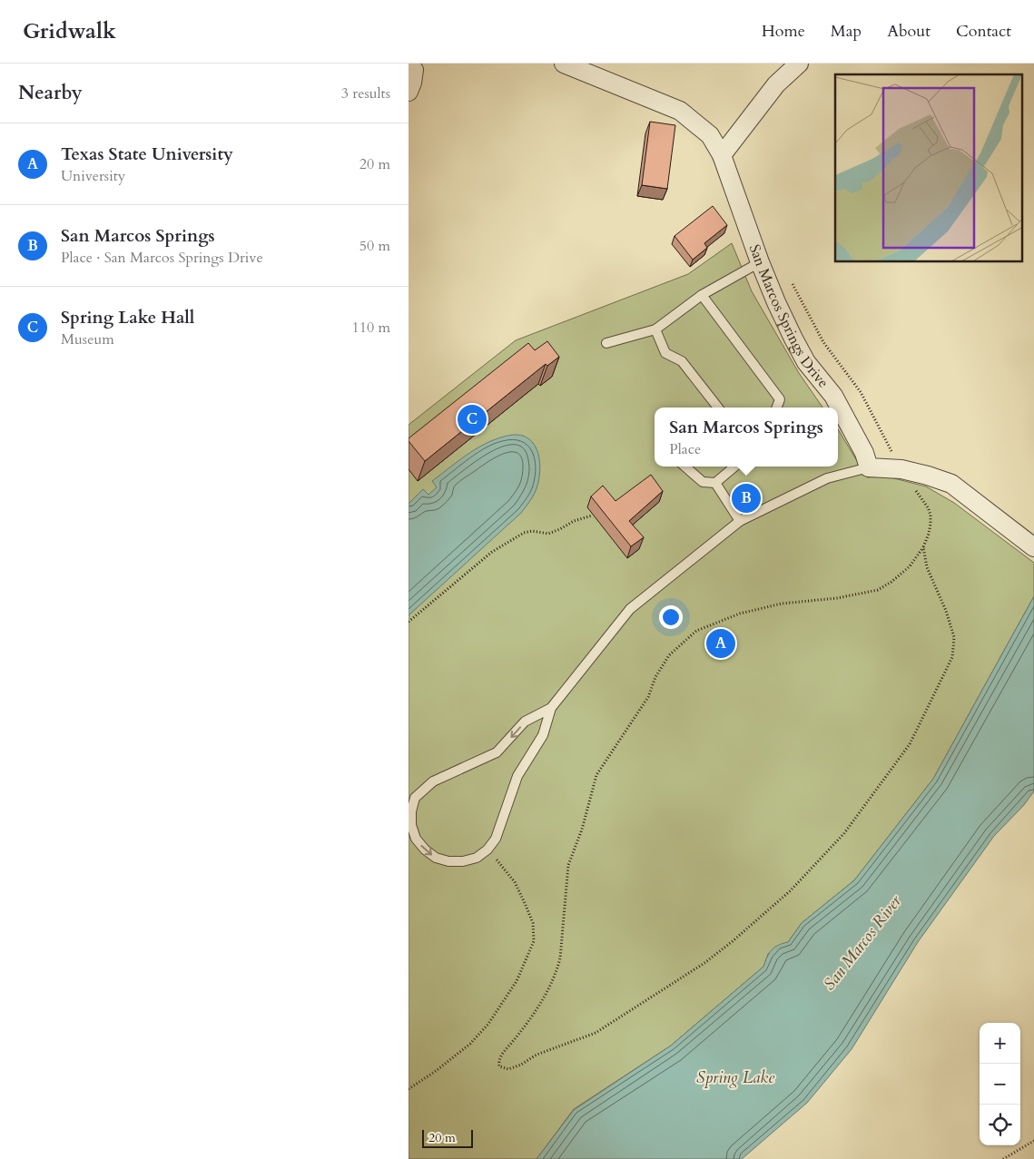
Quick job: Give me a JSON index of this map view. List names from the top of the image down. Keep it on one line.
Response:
{"streets":{"street":["San Marcos Springs Drive"]},"water":["San Marcos River","Spring Lake"],"scale_bar":"20 m","page":{"header":"Gridwalk","nav":["Home","Map","About","Contact"],"heading":["Nearby","3 results"],"list":[{"mark":"A","name":"Texas State University","note":"University","value":"20 m"},{"mark":"B","name":"San Marcos Springs","note":"Place · San Marcos Springs Drive","value":"50 m"},{"mark":"C","name":"Spring Lake Hall","note":"Museum","value":"110 m"}],"pins":["C","B","A"],"popup":["San Marcos Springs","Place"],"map_buttons":["+","−"],"scale":"20 m"}}
